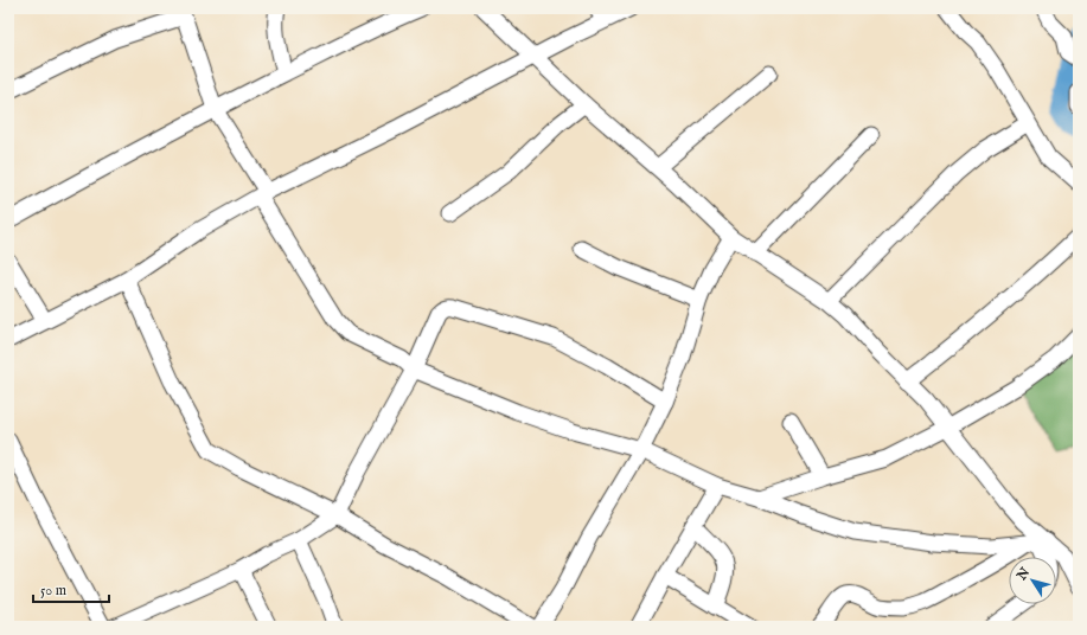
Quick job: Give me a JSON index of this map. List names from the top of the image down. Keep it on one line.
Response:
{"scale_bar":"50 m","north":"top left"}
